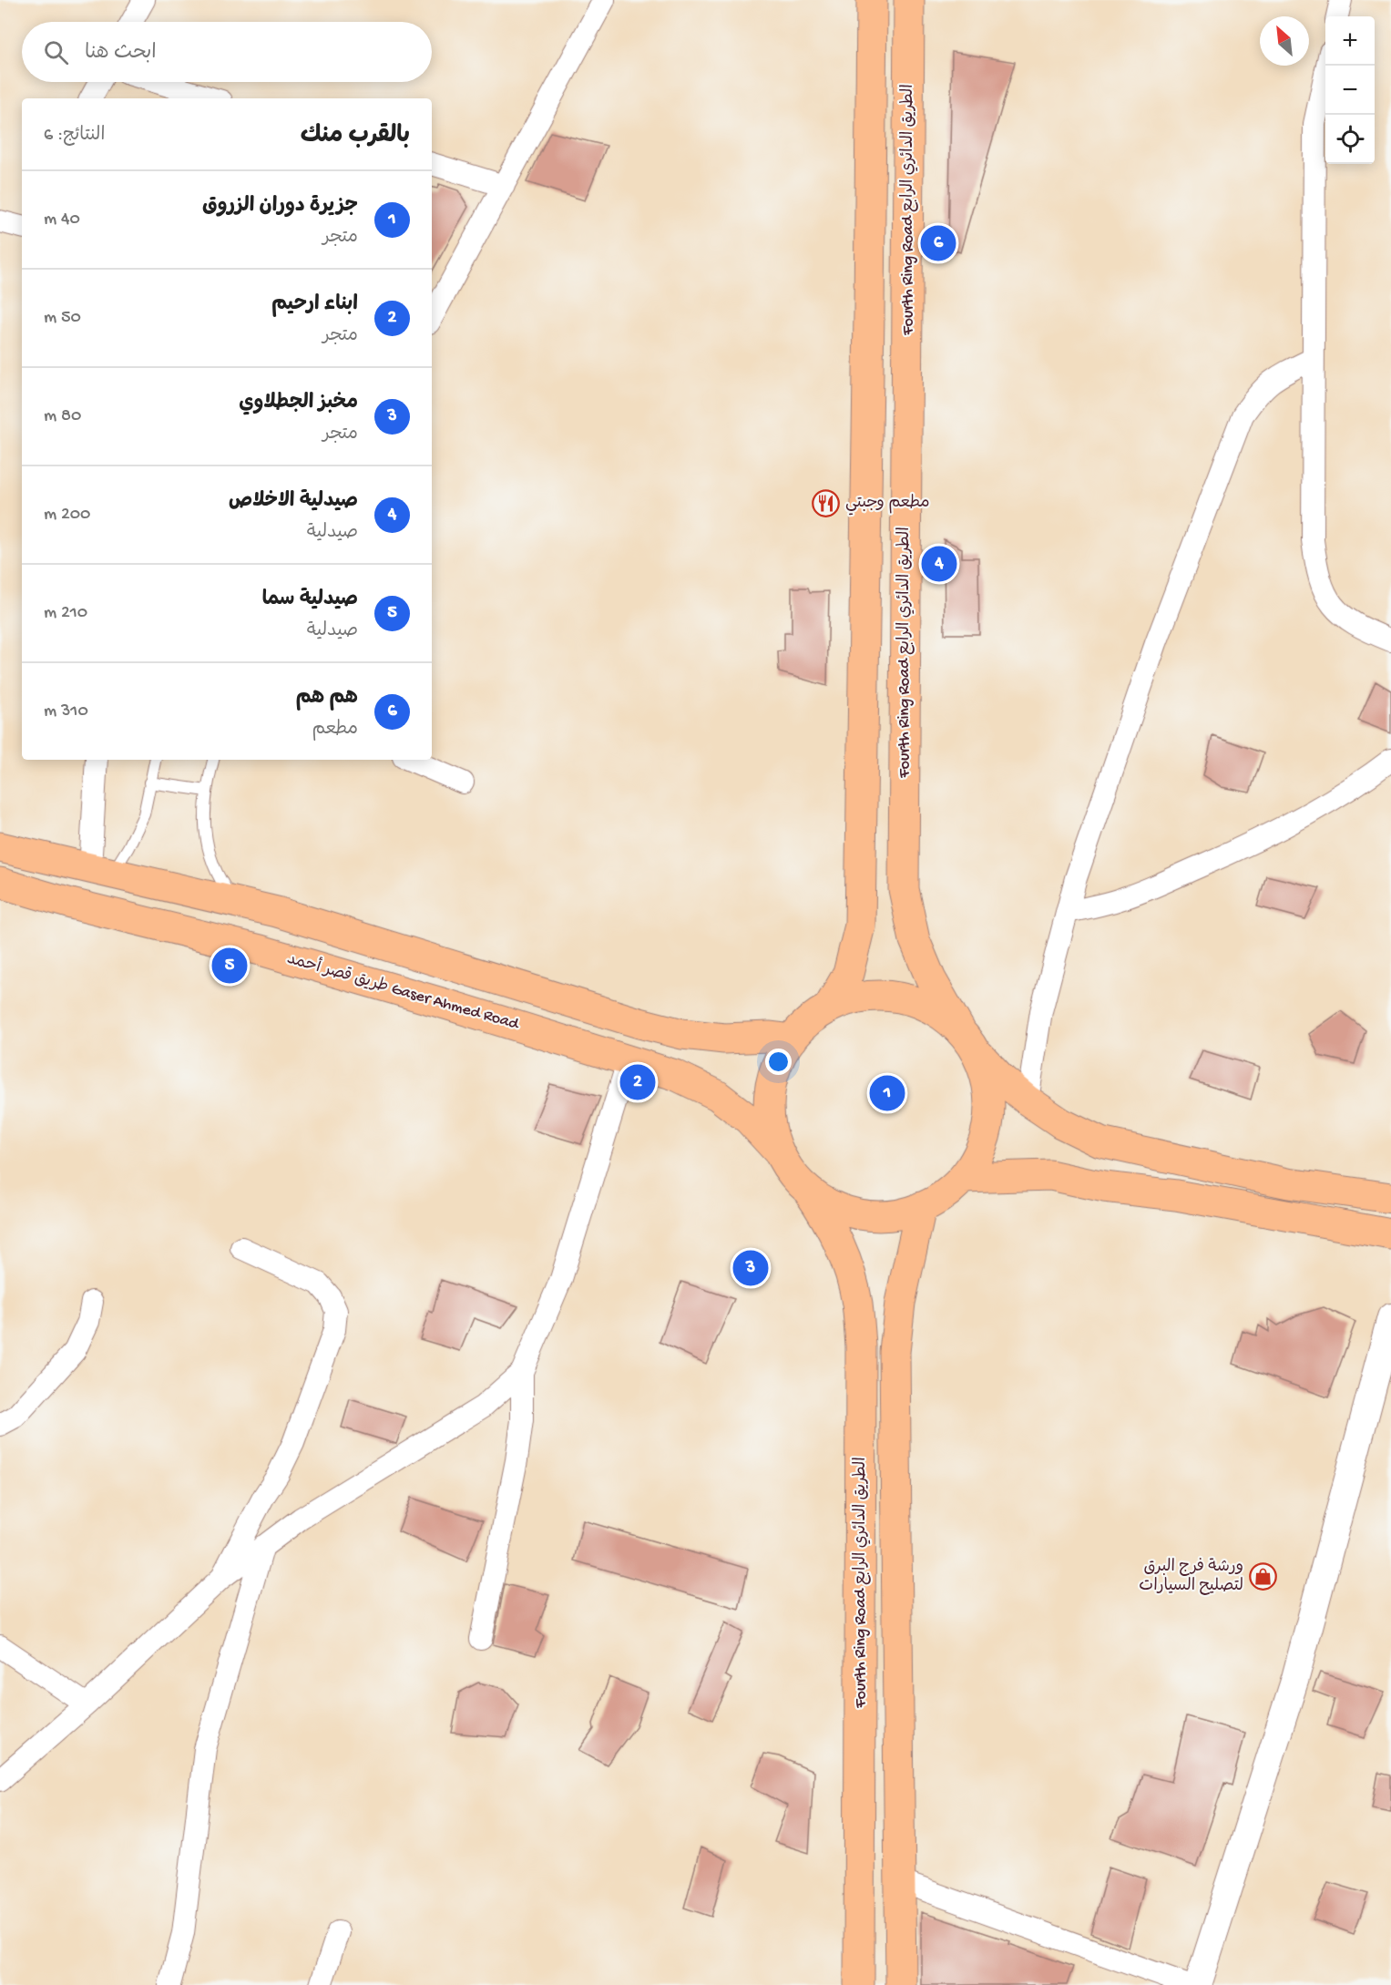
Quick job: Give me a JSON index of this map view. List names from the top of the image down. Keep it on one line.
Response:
{"streets":{"main road":["Fourth Ring Road الطريق الدائري الرابع","طريق قصر أحمد Gaser Ahmed Road"]},"places":{"restaurant":["مطعم وجبتي"],"shop":["ورشة فرج البرق لتصليح السيارات"]},"north":"top left","page":{"map_buttons":["+","−"],"search":"ابحث هنا","heading":["بالقرب منك","النتائج: 6"],"list":[{"mark":"1","name":"جزيرة دوران الزروق","note":"متجر","value":"40 m"},{"mark":"2","name":"ابناء ارحيم","note":"متجر","value":"50 m"},{"mark":"3","name":"مخبز الجطلاوي","note":"متجر","value":"80 m"},{"mark":"4","name":"صيدلية الاخلاص","note":"صيدلية","value":"200 m"},{"mark":"5","name":"صيدلية سما","note":"صيدلية","value":"210 m"},{"mark":"6","name":"هم هم","note":"مطعم","value":"310 m"}],"pins":["6","4","5","2","1","3"]}}
